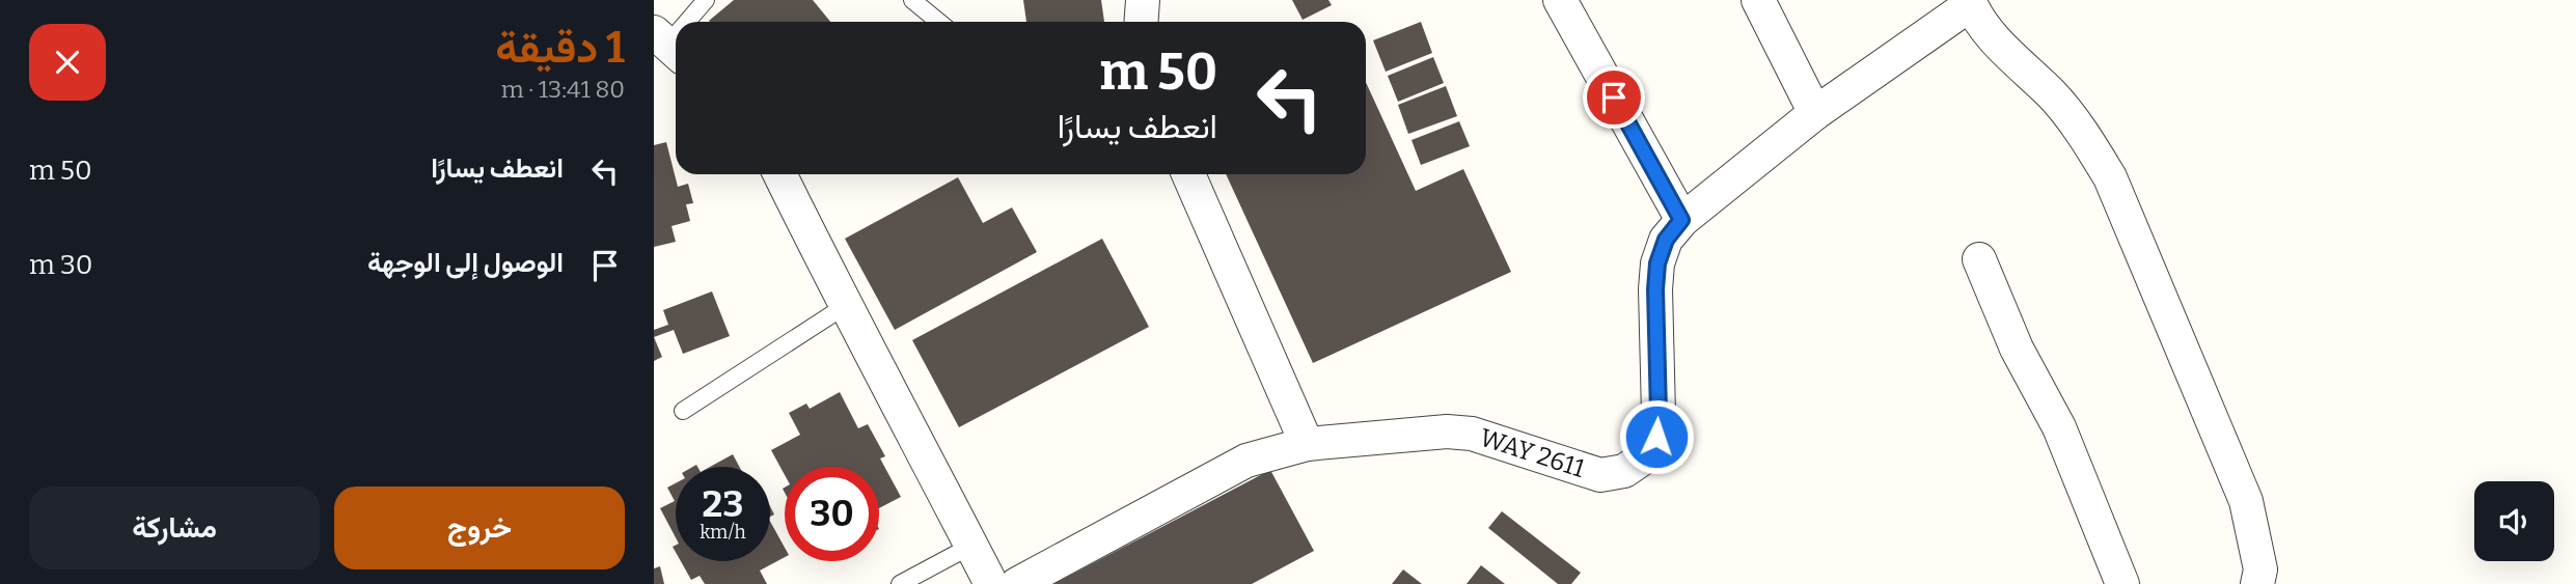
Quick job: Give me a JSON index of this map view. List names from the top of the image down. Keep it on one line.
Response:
{"streets":{"street":["WAY 2611"]},"page":{"heading":["1 دقيقة","80 m · 13:41"],"turn":["50 m","انعطف يسارًا"],"list":[{"name":"انعطف يسارًا","value":"50 m"},{"name":"الوصول إلى الوجهة","value":"30 m"}],"speed":"23 km/h","limit":"30","buttons":["خروج","مشاركة"]}}
